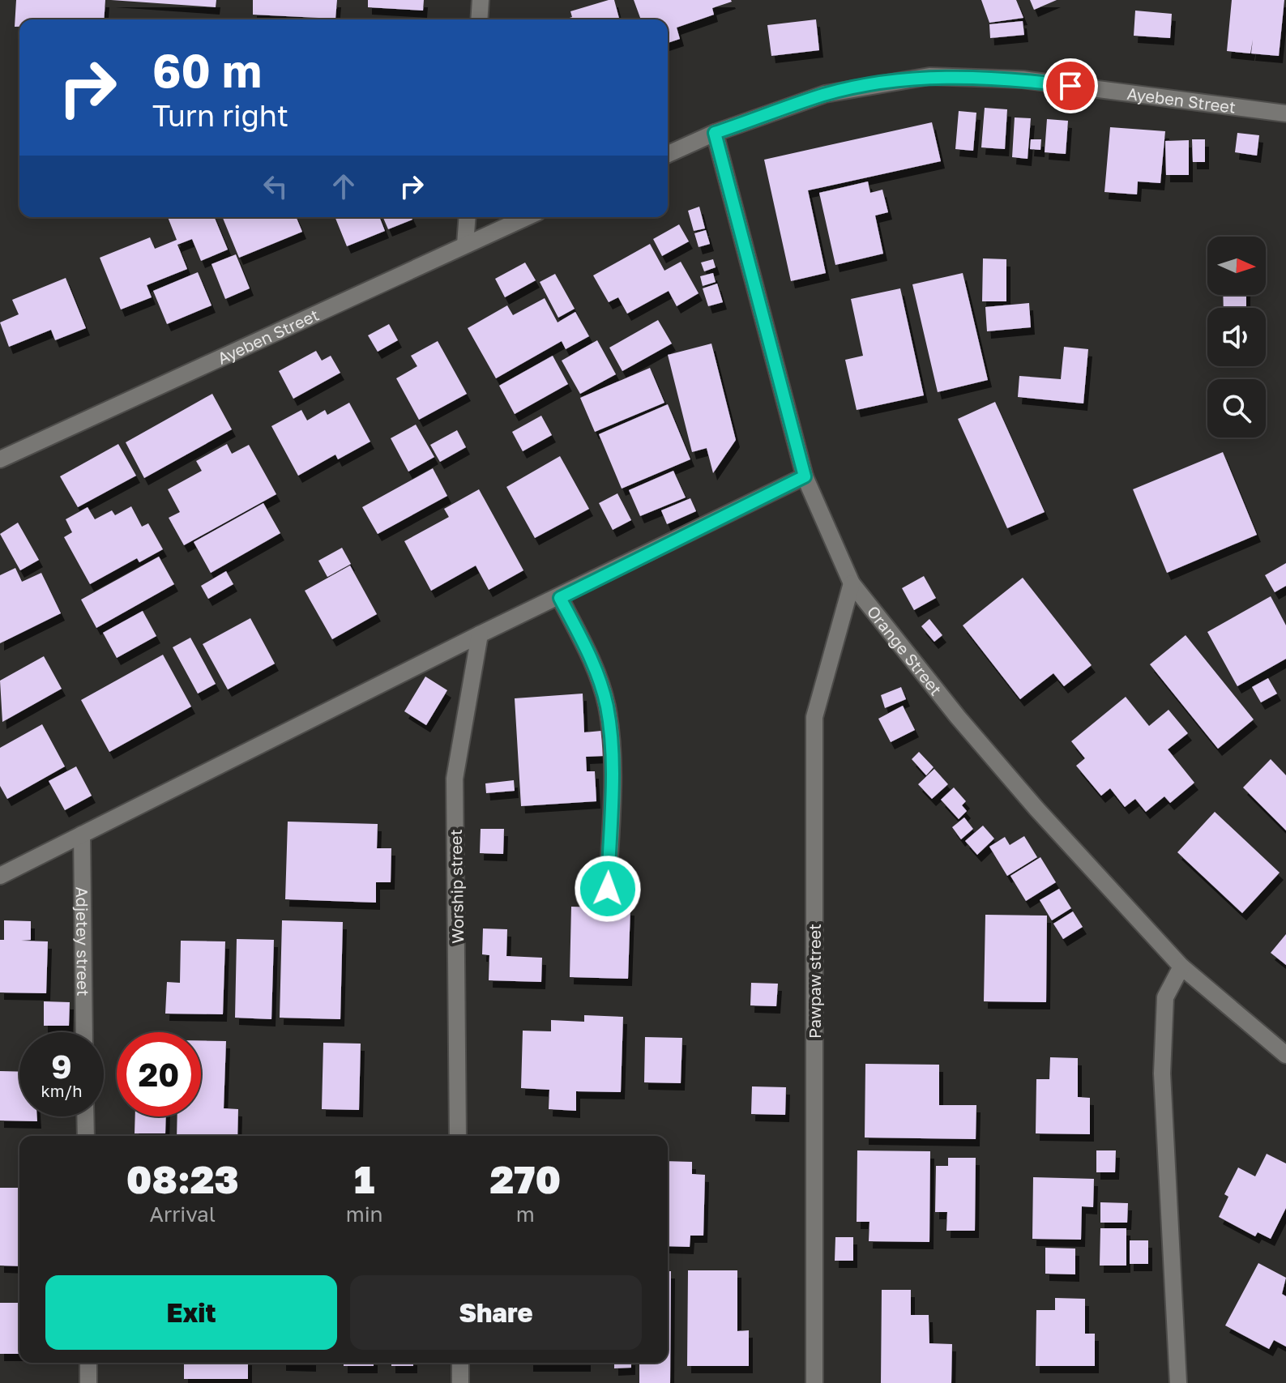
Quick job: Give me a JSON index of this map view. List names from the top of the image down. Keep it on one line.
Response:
{"streets":{"street":["Ayeben Street","Orange Street","Worship street","Adjetey street","Pawpaw street"]},"crossings":[["Ayeben Street","Orange Street"],["Orange Street","Pawpaw street"]],"north":"right","page":{"turn":["60 m","Turn right"],"speed":"9 km/h","limit":"20","eta":["08:23","Arrival","1","min","270","m"],"buttons":["Exit","Share"]}}
